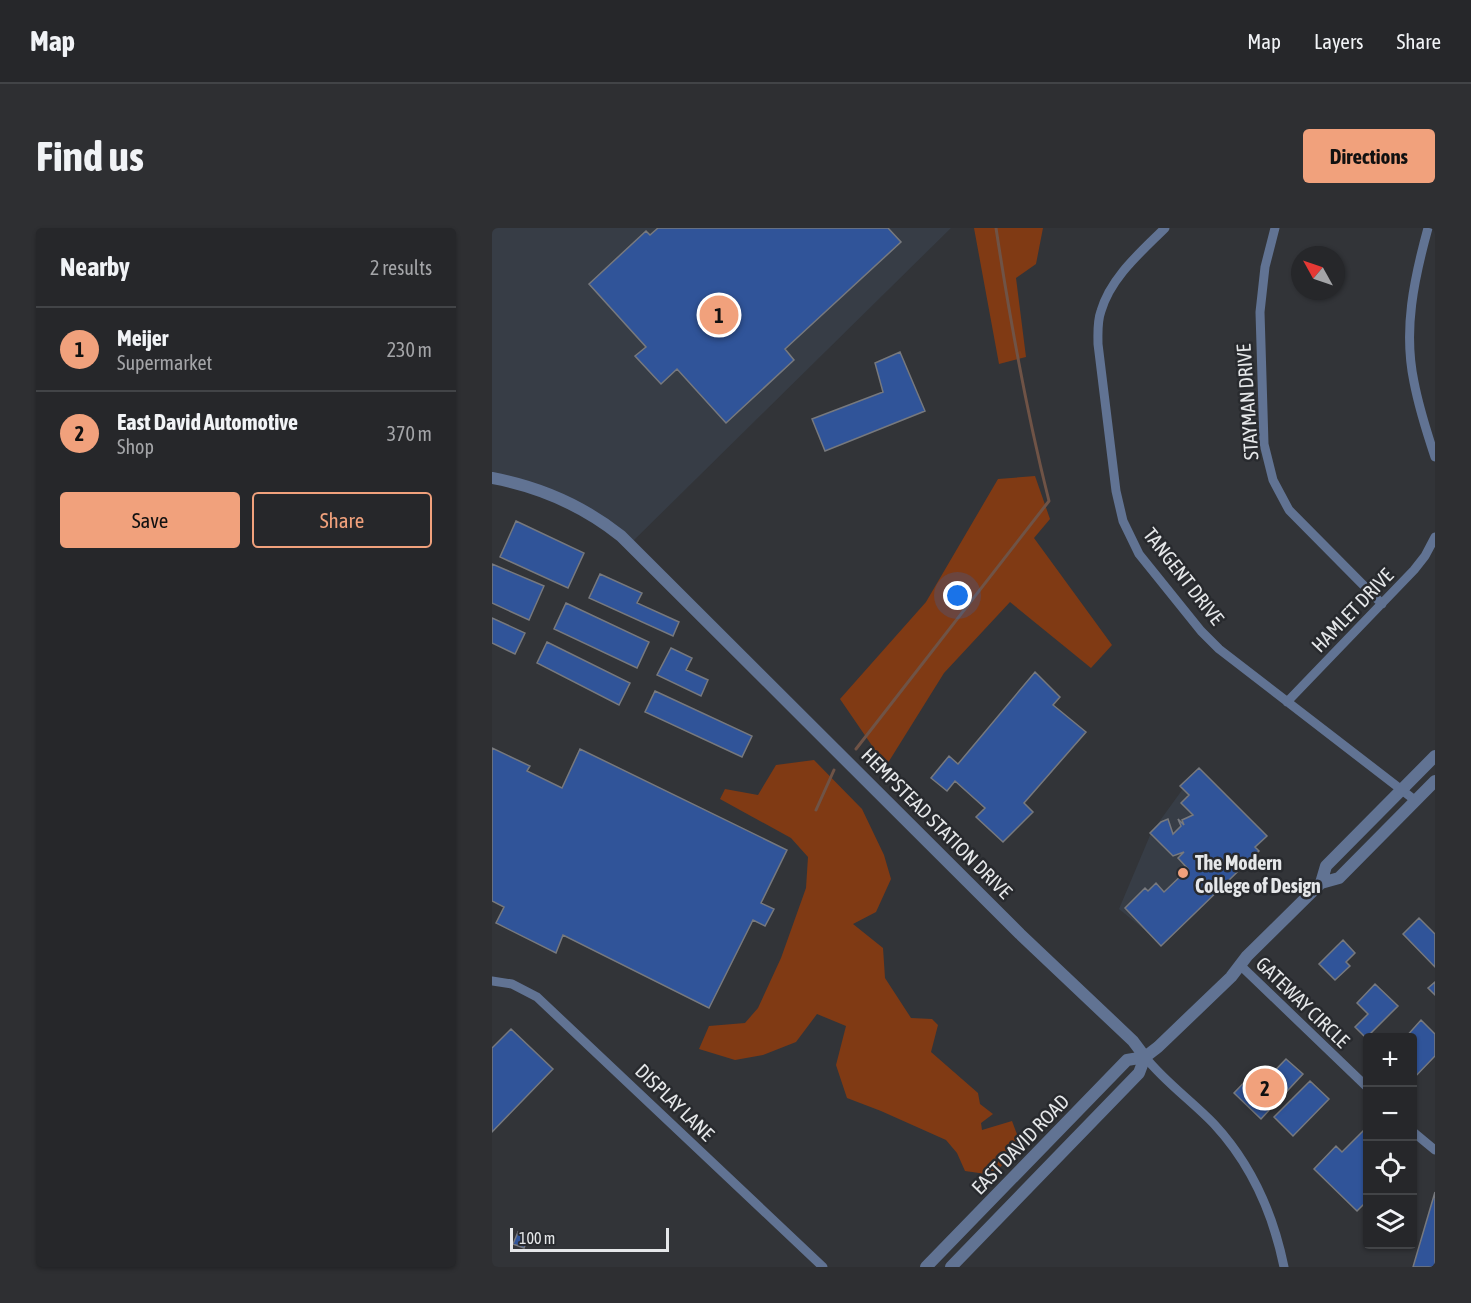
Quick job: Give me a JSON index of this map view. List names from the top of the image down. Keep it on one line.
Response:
{"streets":{"street":["STAYMAN DRIVE","TANGENT DRIVE","HAMLET DRIVE","HEMPSTEAD STATION DRIVE","GATEWAY CIRCLE","DISPLAY LANE","EAST DAVID ROAD"]},"crossings":[["STAYMAN DRIVE","HAMLET DRIVE"],["TANGENT DRIVE","HAMLET DRIVE"],["TANGENT DRIVE","EAST DAVID ROAD"],["HEMPSTEAD STATION DRIVE","EAST DAVID ROAD"],["GATEWAY CIRCLE","EAST DAVID ROAD"]],"places":["The Modern College of Design"],"scale_bar":"100 m","north":"top left","page":{"header":"Map","nav":["Map","Layers","Share"],"buttons":["Directions",["Save","Share"]],"title":"Find us","heading":["Nearby","2 results"],"pins":["1","2"],"list":[{"mark":"1","name":"Meijer","note":"Supermarket","value":"230 m"},{"mark":"2","name":"East David Automotive","note":"Shop","value":"370 m"}],"map_buttons":["+","−"],"scale":"100 m"}}
